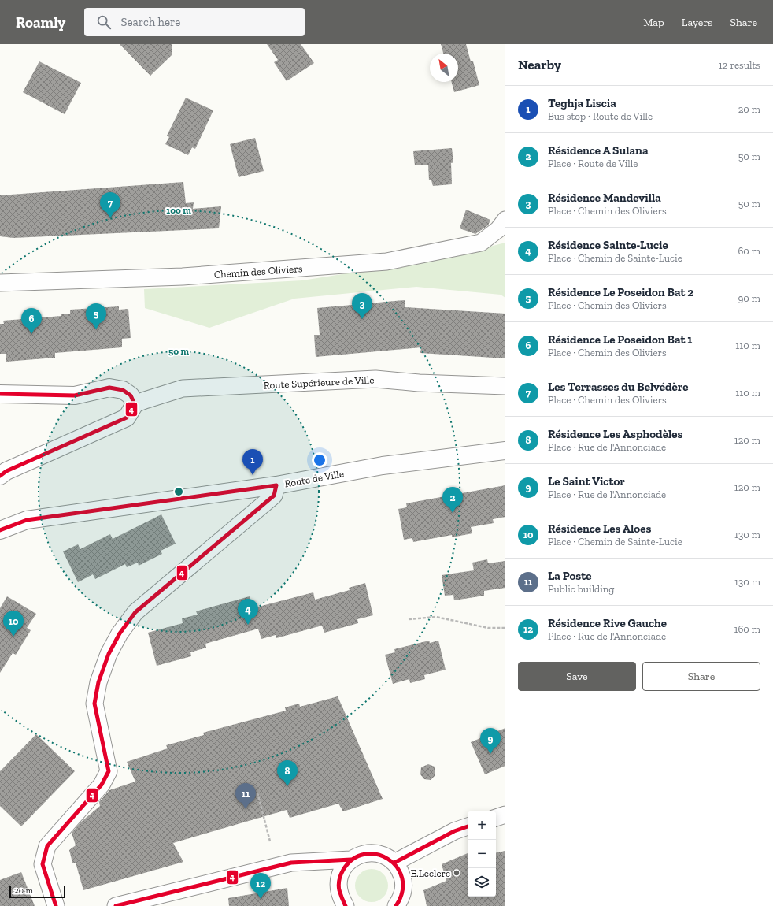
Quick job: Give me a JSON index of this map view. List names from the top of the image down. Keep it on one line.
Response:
{"streets":{"street":["Chemin des Oliviers","Route Supérieure de Ville","Route de Ville"]},"places":["E.Leclerc"],"lines":["transit line 4"],"scale_bar":"20 m","north":"top left","page":{"header":"Roamly","search":"Search here","nav":["Map","Layers","Share"],"heading":["Nearby","12 results"],"list":[{"mark":"1","name":"Teghja Liscia","note":"Bus stop · Route de Ville","value":"20 m"},{"mark":"2","name":"Résidence A Sulana","note":"Place · Route de Ville","value":"50 m"},{"mark":"3","name":"Résidence Mandevilla","note":"Place · Chemin des Oliviers","value":"50 m"},{"mark":"4","name":"Résidence Sainte-Lucie","note":"Place · Chemin de Sainte-Lucie","value":"60 m"},{"mark":"5","name":"Résidence Le Poseidon Bat 2","note":"Place · Chemin des Oliviers","value":"90 m"},{"mark":"6","name":"Résidence Le Poseidon Bat 1","note":"Place · Chemin des Oliviers","value":"110 m"},{"mark":"7","name":"Les Terrasses du Belvédère","note":"Place · Chemin des Oliviers","value":"110 m"},{"mark":"8","name":"Résidence Les Asphodèles","note":"Place · Rue de l'Annonciade","value":"120 m"},{"mark":"9","name":"Le Saint Victor","note":"Place · Rue de l'Annonciade","value":"120 m"},{"mark":"10","name":"Résidence Les Aloes","note":"Place · Chemin de Sainte-Lucie","value":"130 m"},{"mark":"11","name":"La Poste","note":"Public building","value":"130 m"},{"mark":"12","name":"Résidence Rive Gauche","note":"Place · Rue de l'Annonciade","value":"160 m"}],"pins":["7","3","5","6","1","2","4","10","9","8","11","12"],"buttons":["Save","Share"],"map_buttons":["+","−"],"scale":"20 m"},"rings":["100 m","50 m"]}
